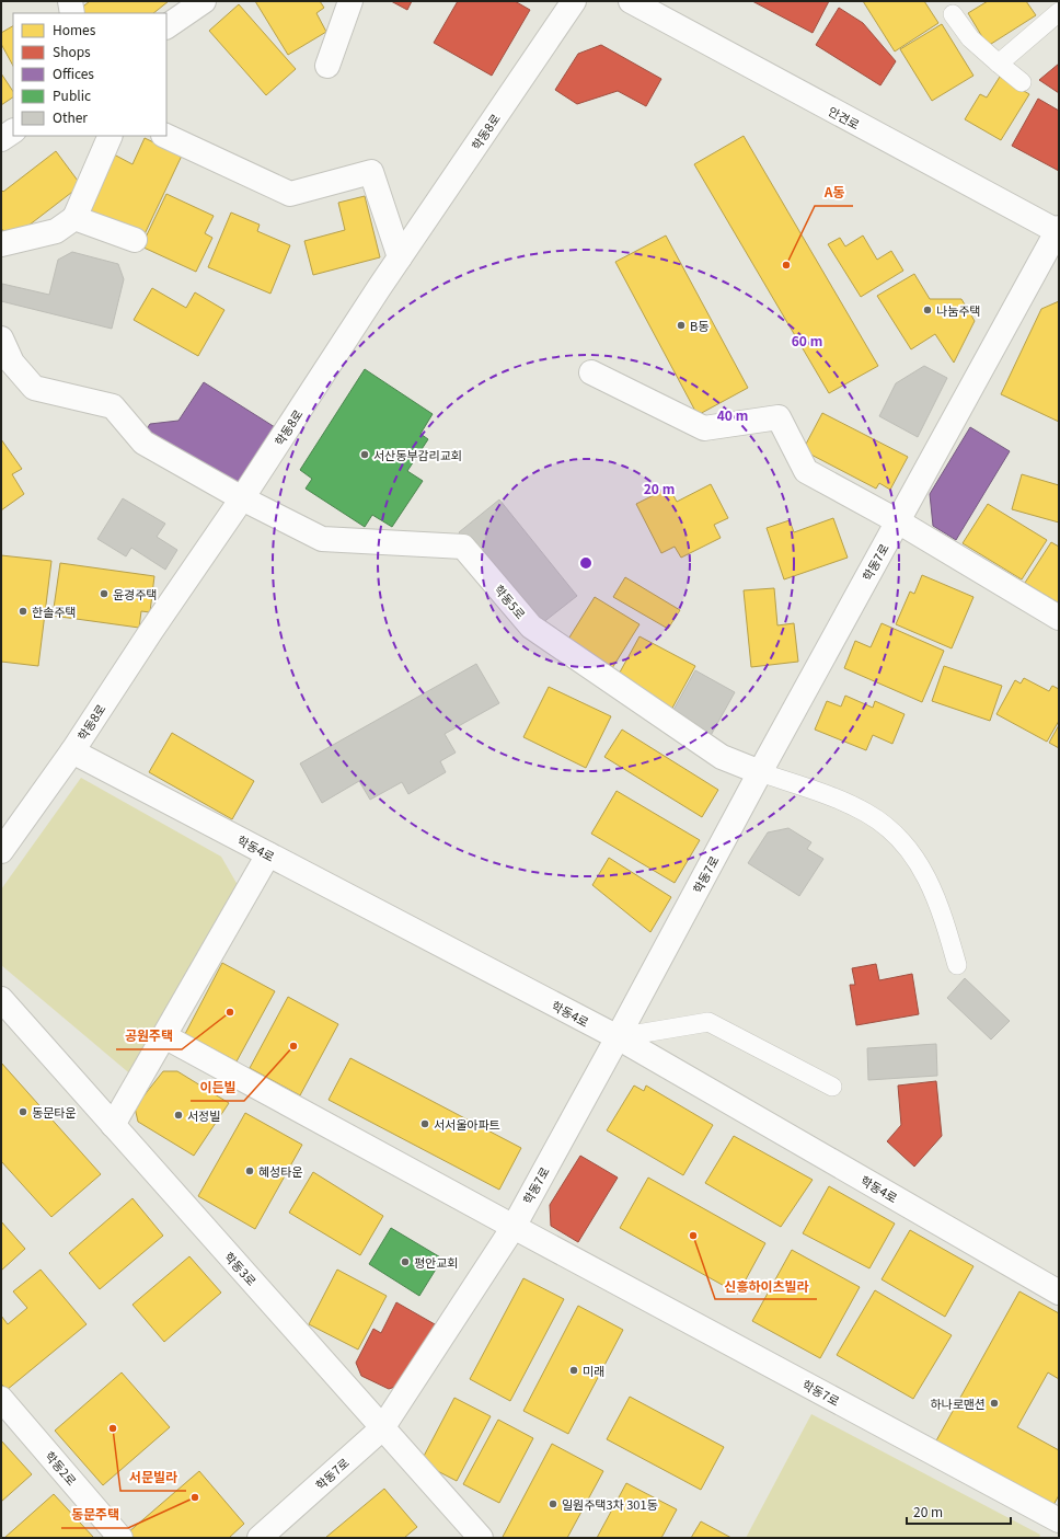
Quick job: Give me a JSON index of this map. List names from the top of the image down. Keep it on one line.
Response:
{"streets":{"street":["안견로","학동8로","학동7로","학동5로","학동4로","학동3로","학동2로"]},"crossings":[["안견로","학동7로"],["학동8로","학동5로"],["학동8로","학동4로"],["학동7로","학동5로"],["학동7로","학동4로"],["학동7로","학동3로"]],"places":["A동","나눔주택","B동","서산동부감리교회","윤경주택","한솔주택","공원주택","이든빌","동문타운","서정빌","서서울아파트","혜성타운","신흥하이츠빌라","평안교회","미래","하나로맨션","서문빌라","동문주택","일원주택3차 301동"],"legend":["Homes","Shops","Offices","Public","Other"],"scale_bar":"20 m","rings":["60 m","40 m","20 m"]}
